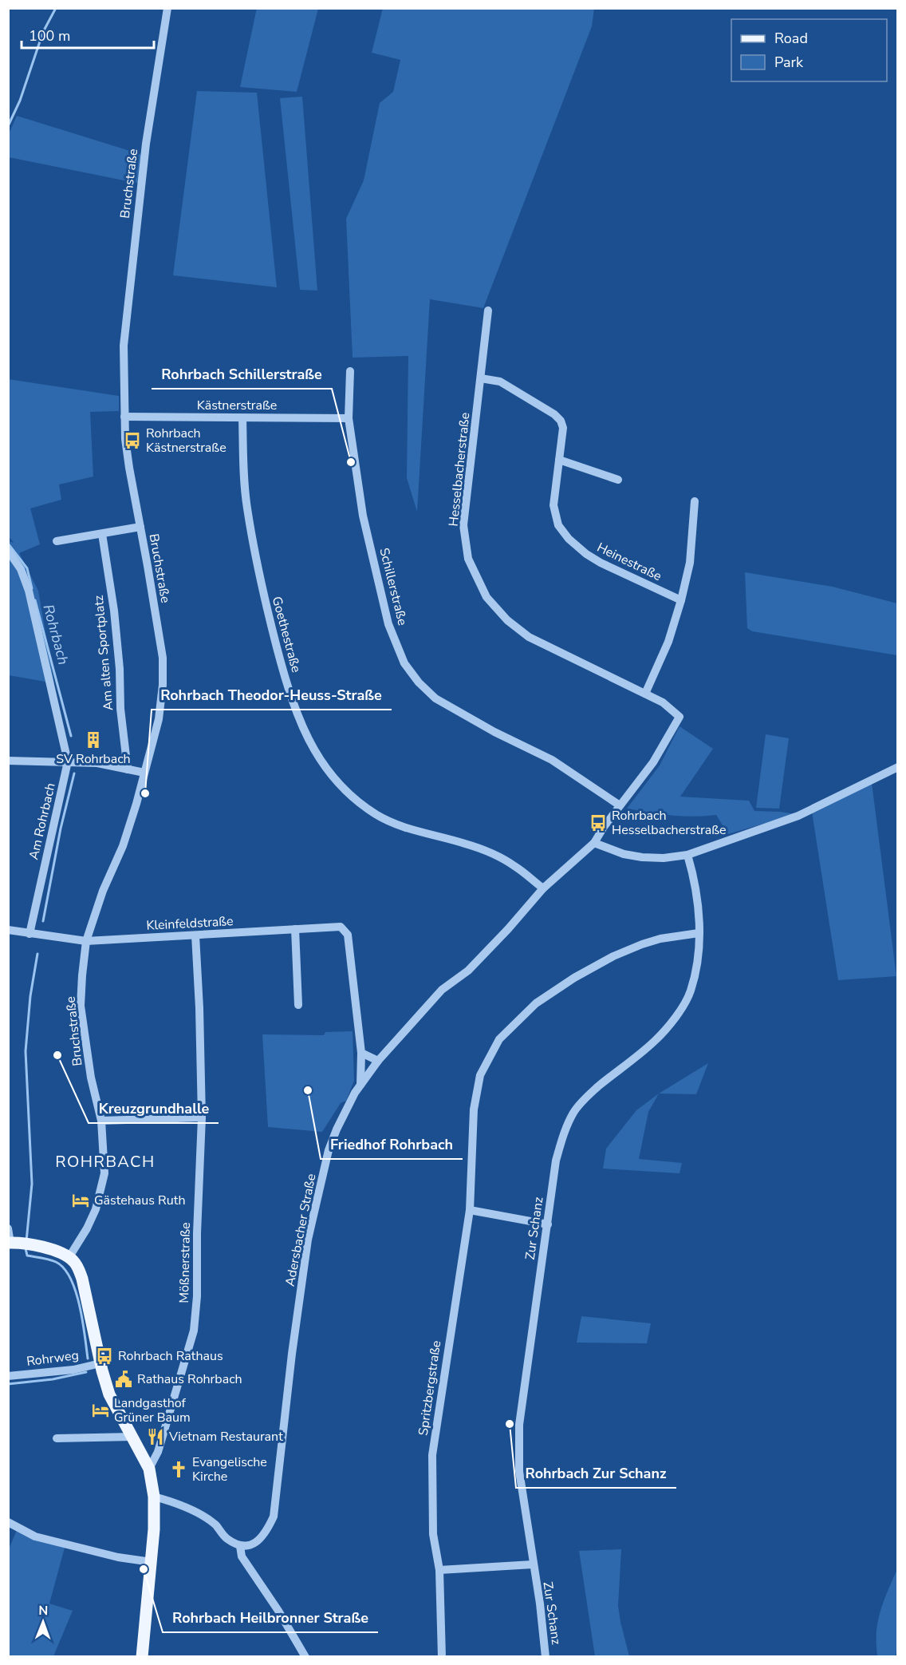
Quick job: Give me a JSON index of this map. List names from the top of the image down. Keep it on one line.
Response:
{"streets":{"street":["Bruchstraße","Kästnerstraße","Hesselbacherstraße","Heinestraße","Schillerstraße","Goethestraße","Am alten Sportplatz","Am Rohrbach","Kleinfeldstraße","Zur Schanz","Adersbacher Straße","Mößnerstraße","Rohrweg","Spritzbergstraße"]},"crossings":[["Bruchstraße","Kästnerstraße"],["Bruchstraße","Kleinfeldstraße"],["Kästnerstraße","Schillerstraße"],["Kästnerstraße","Goethestraße"],["Hesselbacherstraße","Heinestraße"],["Hesselbacherstraße","Adersbacher Straße"],["Schillerstraße","Adersbacher Straße"],["Goethestraße","Adersbacher Straße"],["Am Rohrbach","Kleinfeldstraße"],["Kleinfeldstraße","Adersbacher Straße"],["Kleinfeldstraße","Mößnerstraße"],["Zur Schanz","Spritzbergstraße"]],"districts":["ROHRBACH"],"water":["Rohrbach"],"places":{"bus stop":["Rohrbach Kästnerstraße","Rohrbach Hesselbacherstraße","Rohrbach Rathaus"],"other":["Rohrbach Schillerstraße","Rohrbach Theodor-Heuss-Straße","Kreuzgrundhalle","Friedhof Rohrbach","Rohrbach Zur Schanz","Rohrbach Heilbronner Straße"],"building":["SV Rohrbach"],"hotel":["Gästehaus Ruth","Landgasthof Grüner Baum"],"public building":["Rathaus Rohrbach"],"restaurant":["Vietnam Restaurant"],"church":["Evangelische Kirche"]},"legend":["Road","Park"],"scale_bar":"100 m","north":"top"}
